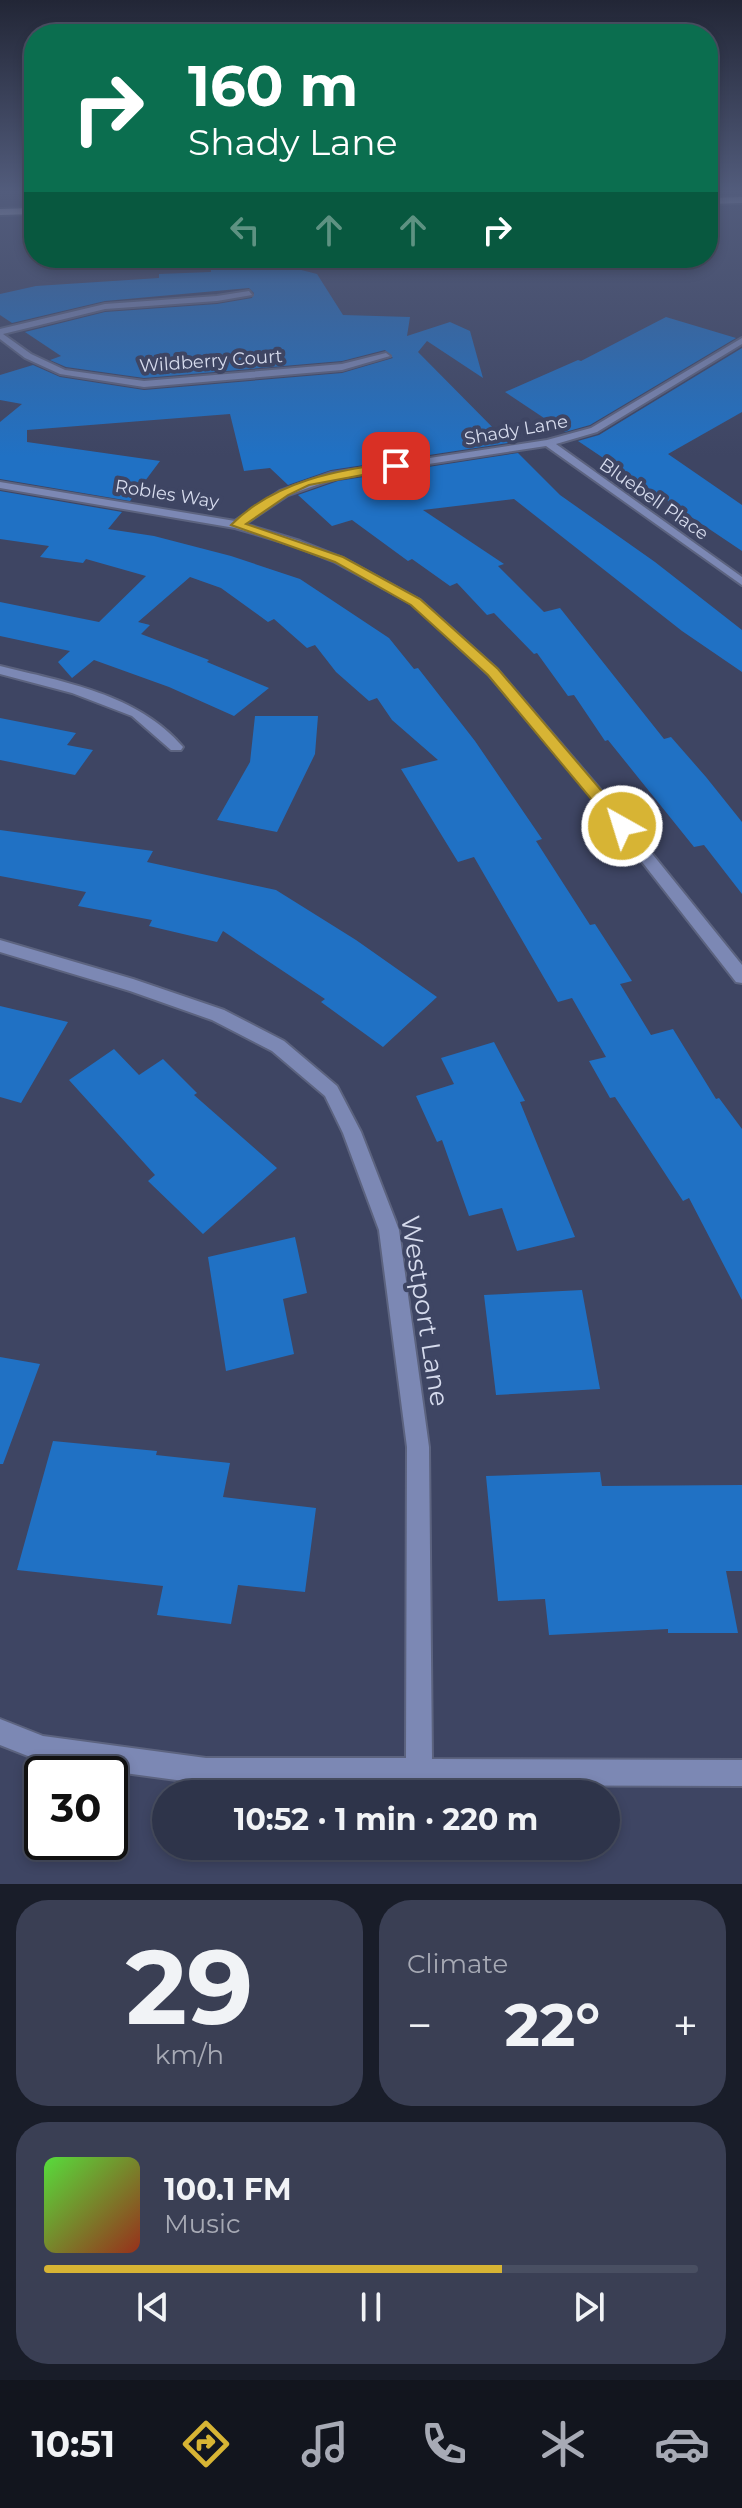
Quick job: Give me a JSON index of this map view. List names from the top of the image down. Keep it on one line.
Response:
{"streets":{"street":["Wildberry Court","Shady Lane","Robles Way","Bluebell Place","Westport Lane"]},"crossings":[["Shady Lane","Robles Way"],["Shady Lane","Bluebell Place"]],"page":{"turn":["160 m","Shady Lane"],"limit":"30","trip":"10:52 · 1 min · 220 m","tile":[["29","km/h"],"Climate"],"heat":["−","22°","+"],"song":["100.1 FM","Music"],"tabs":"10:51"}}
